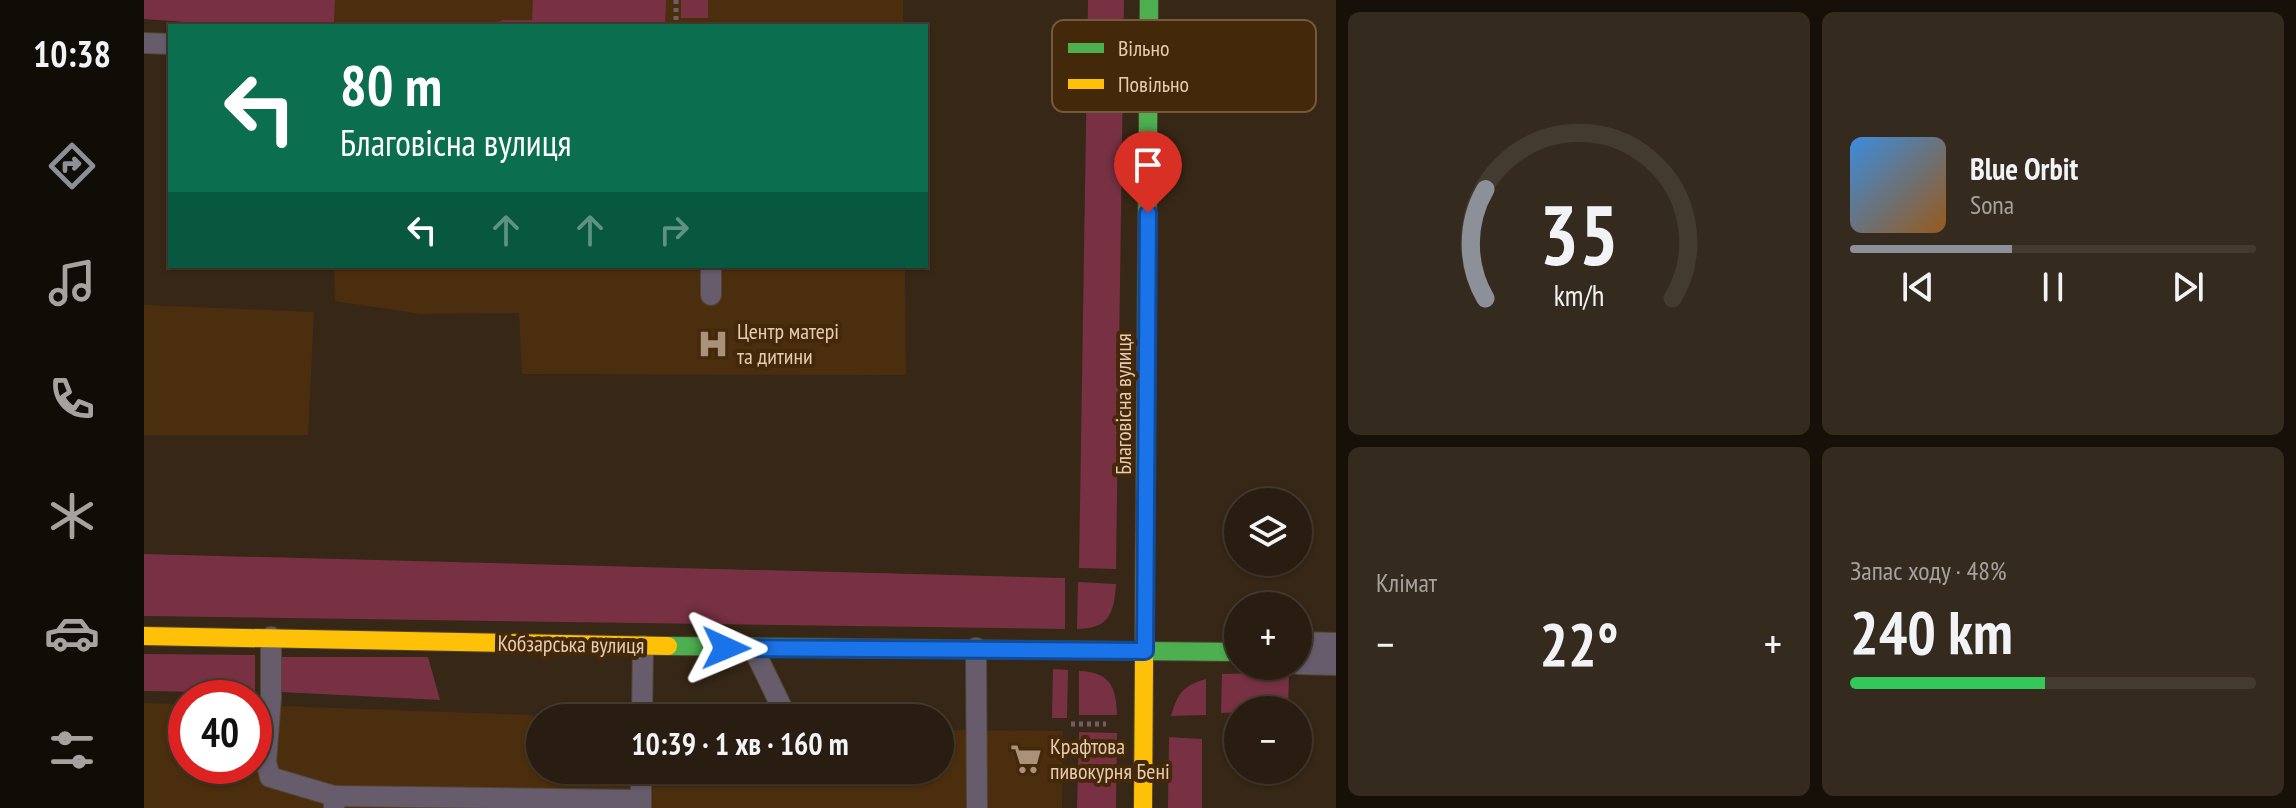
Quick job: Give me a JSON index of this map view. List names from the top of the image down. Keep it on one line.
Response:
{"streets":{"street":["Благовісна вулиця","Кобзарська вулиця"]},"crossings":[["Благовісна вулиця","Кобзарська вулиця"]],"places":{"hospital":["Центр матері та дитини"],"supermarket":["Крафтова пивокурня Бені"]},"legend":["Вільно","Повільно"],"page":{"tabs":"10:38","turn":["80 m","Благовісна вулиця"],"song":["Blue Orbit","Sona"],"tile":["Клімат",["Запас ходу · 48%","240 km"]],"map_buttons":["+","−"],"heat":["−","22°","+"],"limit":"40","trip":"10:39 · 1 хв · 160 m","gauge":["35","km/h"]}}
